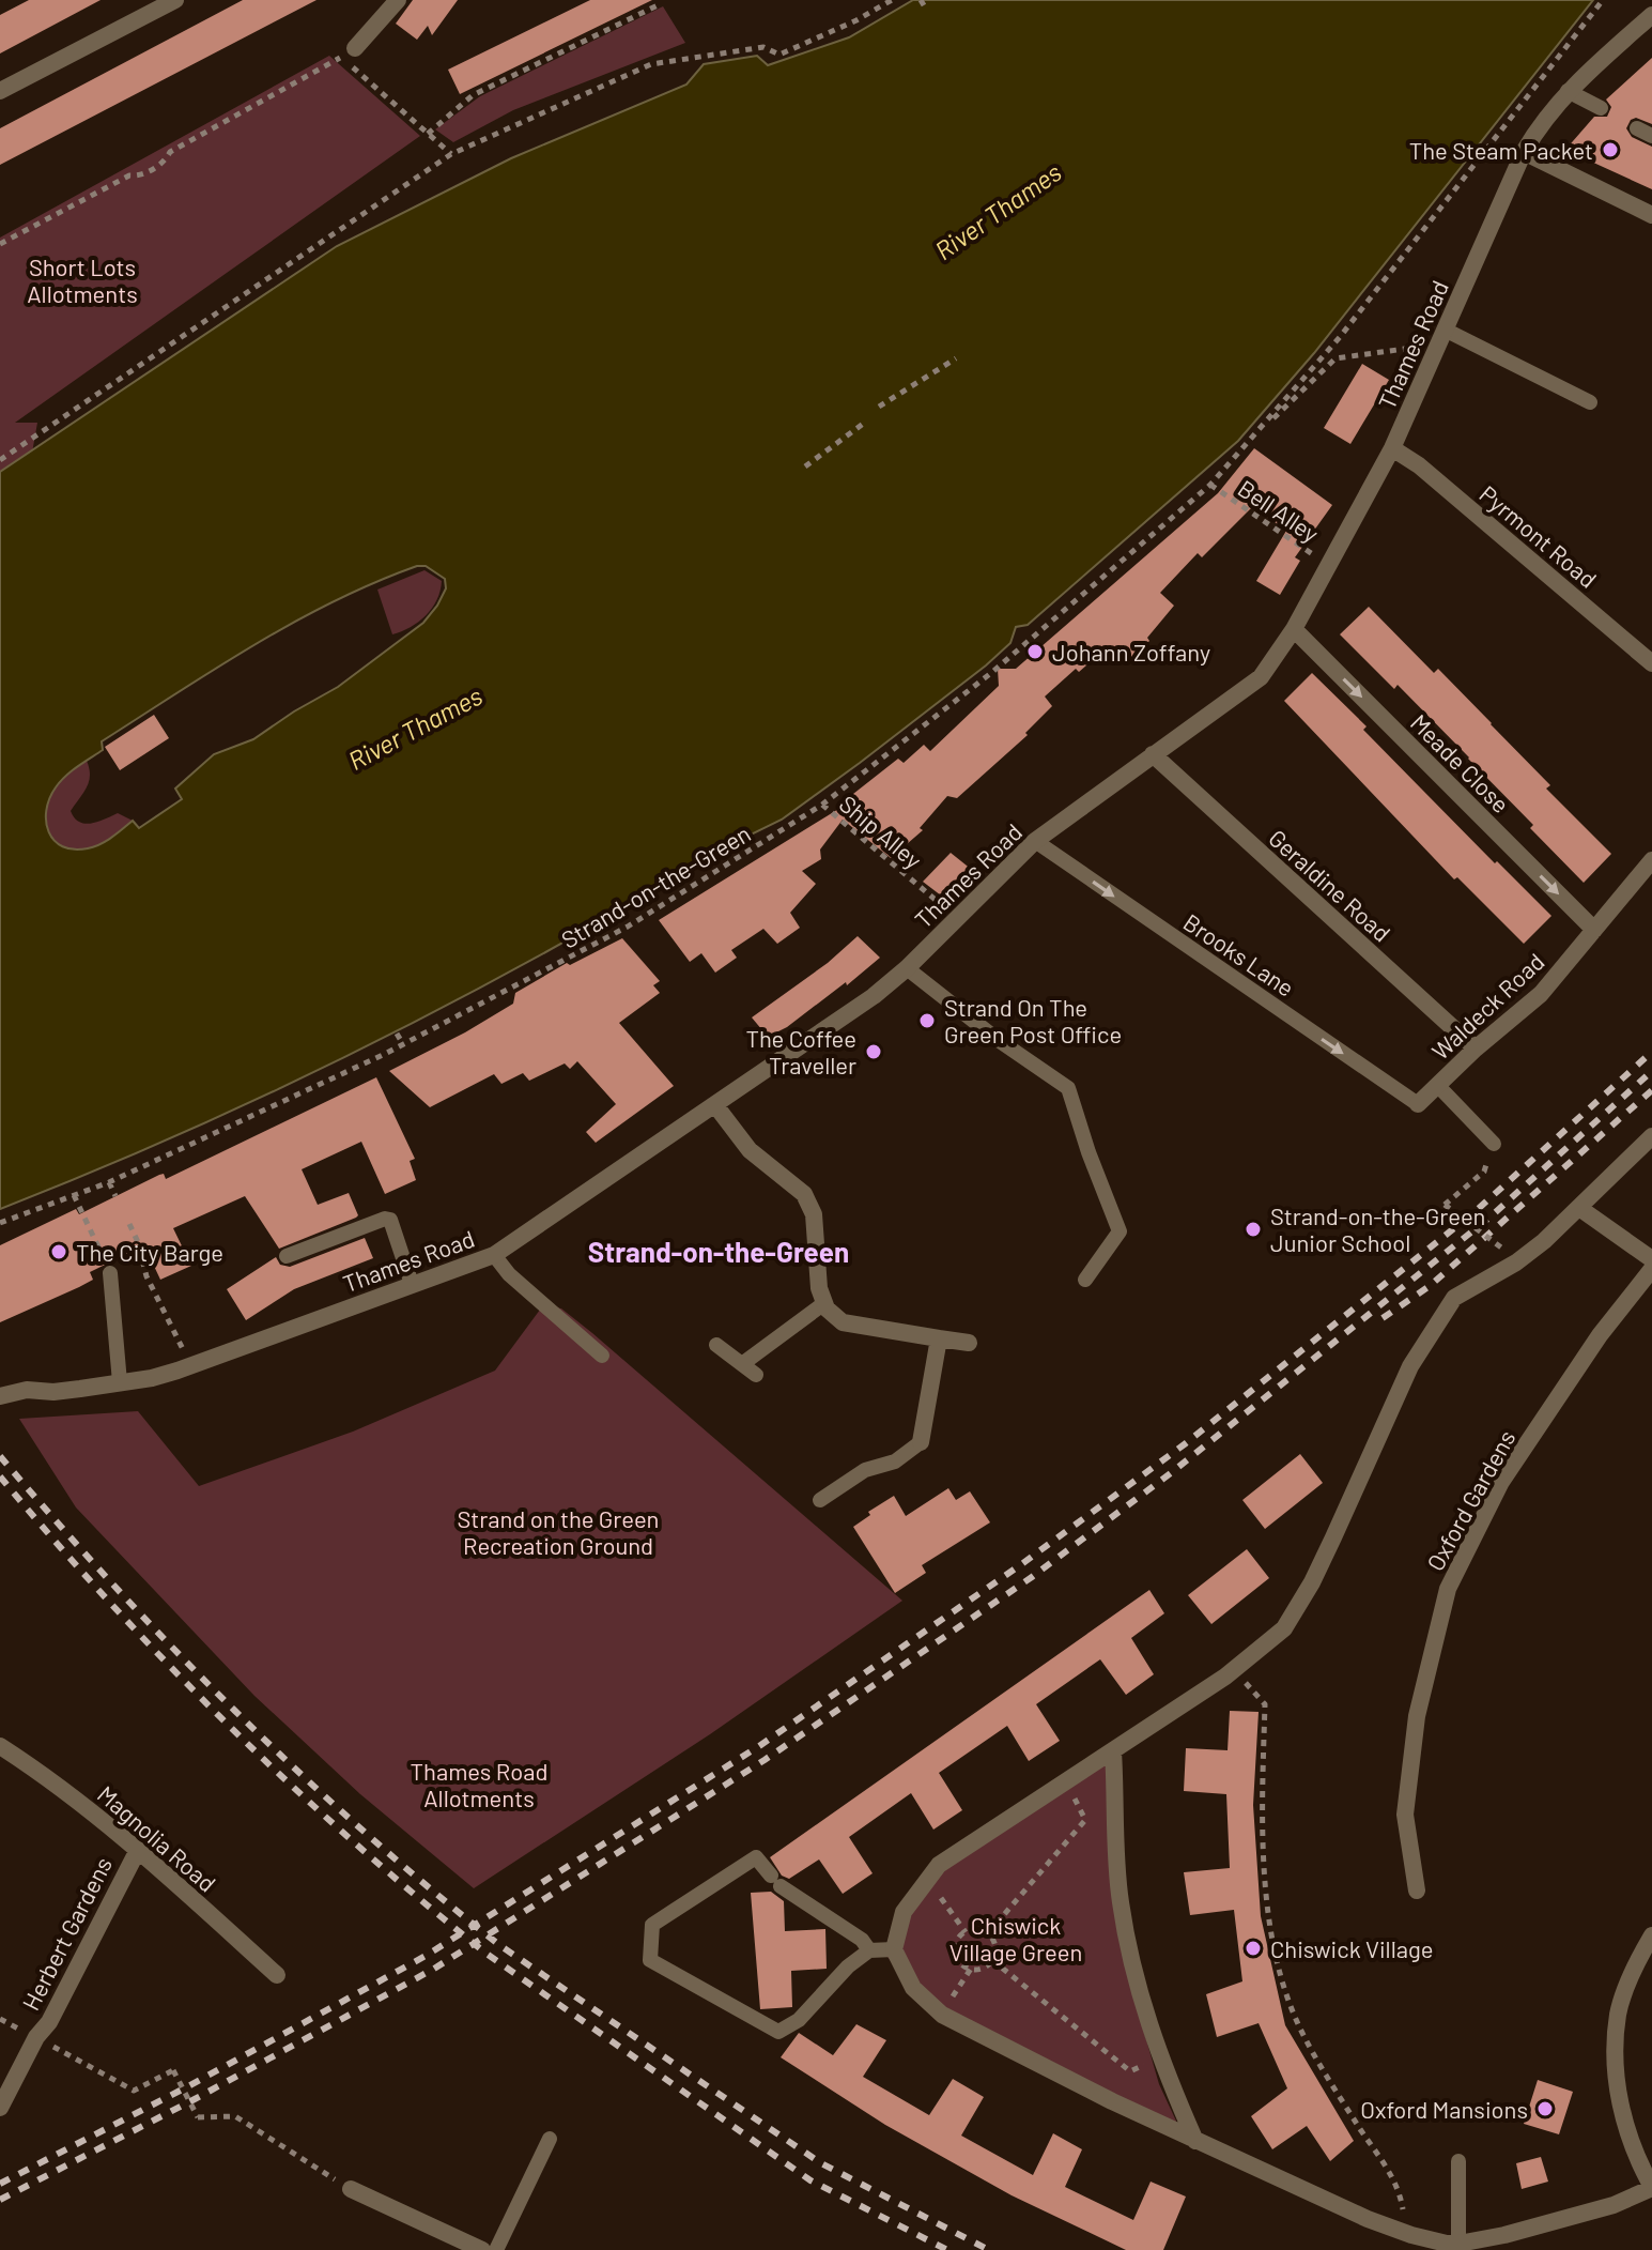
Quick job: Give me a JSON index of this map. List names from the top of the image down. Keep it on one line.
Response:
{"streets":{"street":["Thames Road","Pyrmont Road","Meade Close","Geraldine Road","Waldeck Road","Oxford Gardens","Magnolia Road","Herbert Gardens"],"lane":["Brooks Lane"],"path":["Bell Alley","Ship Alley","Strand-on-the-Green"]},"crossings":[["Thames Road","Bell Alley"],["Thames Road","Pyrmont Road"],["Thames Road","Meade Close"],["Thames Road","Ship Alley"],["Thames Road","Geraldine Road"],["Thames Road","Brooks Lane"],["Bell Alley","Strand-on-the-Green"],["Meade Close","Waldeck Road"],["Ship Alley","Strand-on-the-Green"],["Geraldine Road","Waldeck Road"],["Brooks Lane","Waldeck Road"],["Magnolia Road","Herbert Gardens"]],"one_way":["Meade Close","Brooks Lane"],"districts":["Strand-on-the-Green"],"water":["River Thames"],"parks":["Short Lots Allotments","Strand on the Green Recreation Ground","Thames Road Allotments","Chiswick Village Green"],"places":["The Steam Packet","Johann Zoffany","Strand On The Green Post Office","The Coffee Traveller","Strand-on-the-Green Junior School","The City Barge","Chiswick Village","Oxford Mansions"]}
